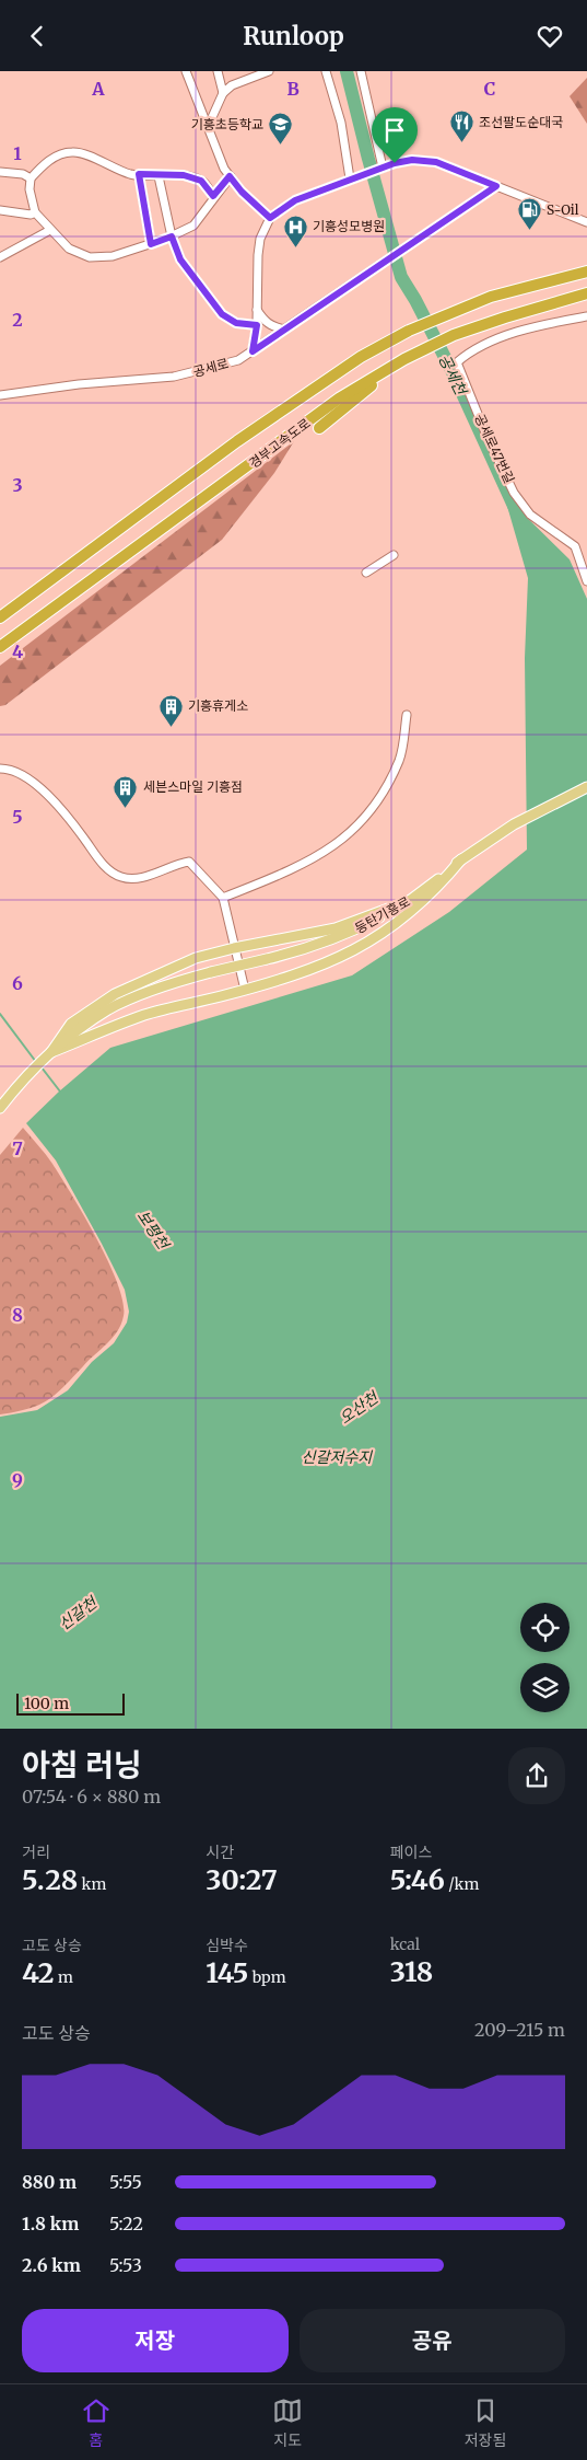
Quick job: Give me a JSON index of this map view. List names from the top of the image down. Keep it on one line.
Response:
{"streets":{"highway":["경부고속도로"],"main road":["동탄기흥로"],"street":["공세로","공세로47번길"]},"water":["공세천","보평천","오산천","신갈저수지","신갈천"],"places":{"restaurant":["조선팔도순대국"],"school or university":["기흥초등학교"],"fuel station":["S-Oil"],"hospital":["기흥성모병원"],"building":["기흥휴게소","세븐스마일 기흥점"]},"scale_bar":"100 m","page":{"header":"Runloop","scale":"100 m","heading":["아침 러닝","07:54 · 6 × 880 m"],"stats":[["거리","5.28 km"],["시간","30:27"],["페이스","5:46 /km"],["고도 상승","42 m"],["심박수","145 bpm"],["kcal","318"]],"chart":["고도 상승","209–215 m"],"list":[{"name":"880 m","note":"5:55"},{"name":"1.8 km","note":"5:22"},{"name":"2.6 km","note":"5:53"}],"buttons":["저장","공유"],"tabs":["홈","지도","저장됨"]},"grid":{"columns":["A","B","C"],"rows":["1","2","3","4","5","6","7","8","9"]}}
